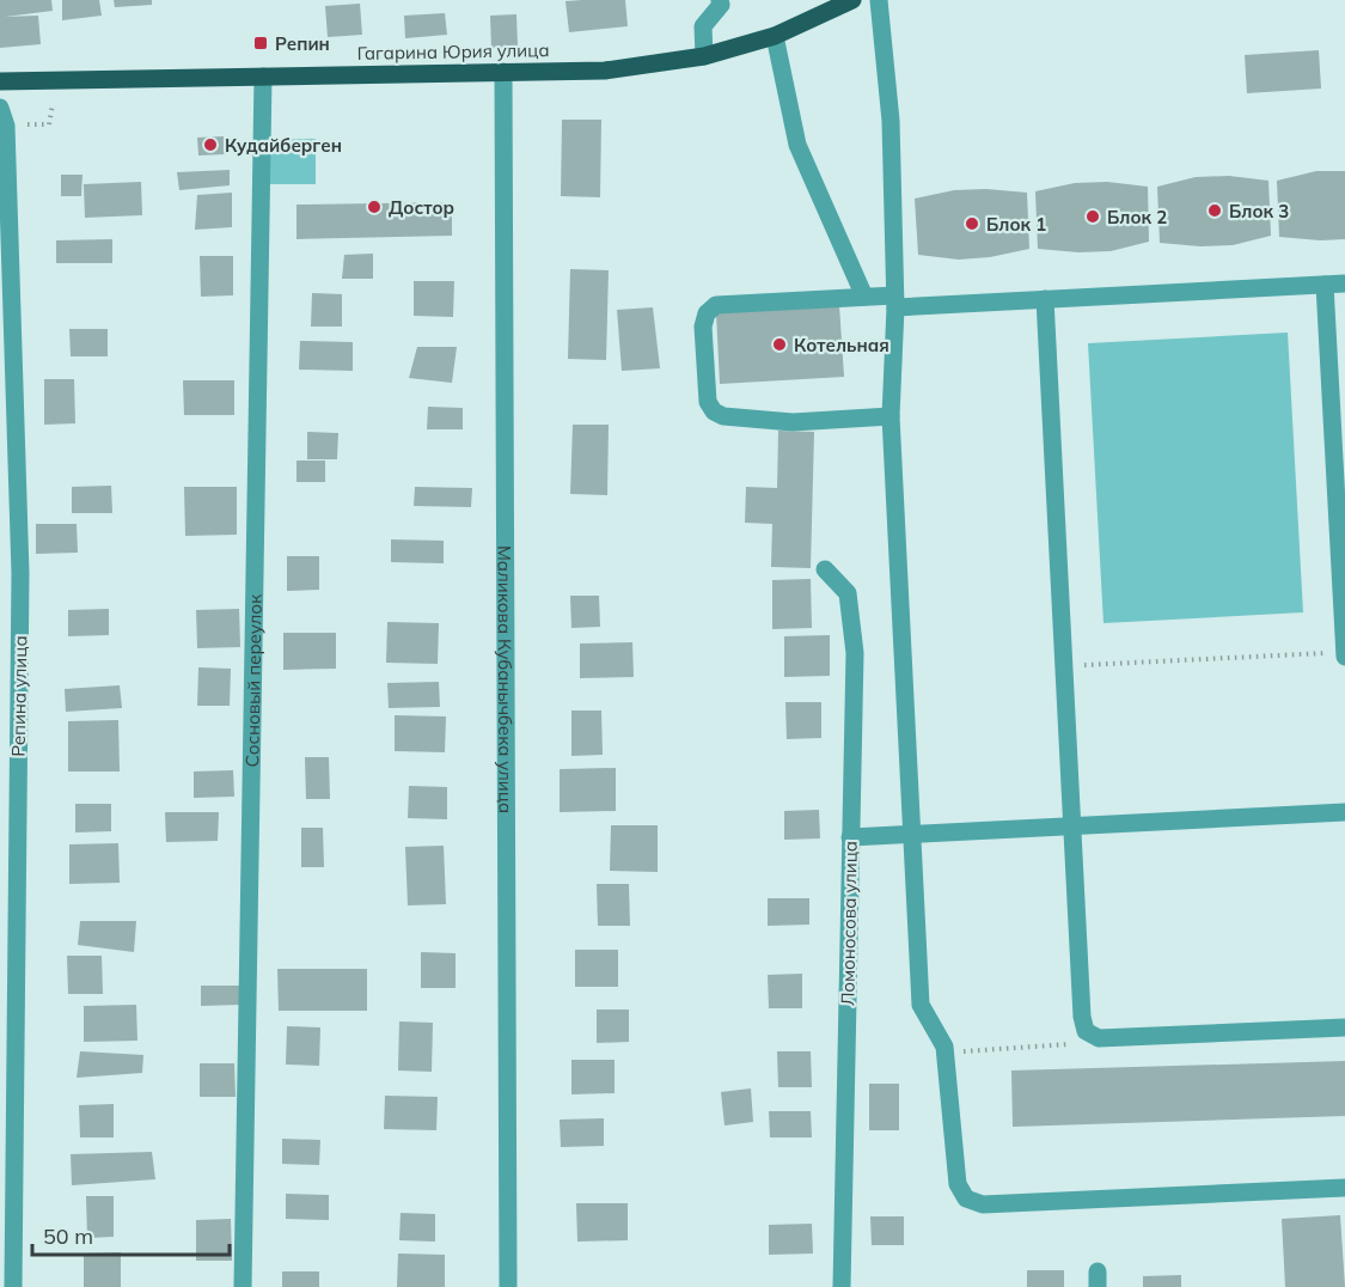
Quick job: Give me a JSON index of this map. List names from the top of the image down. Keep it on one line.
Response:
{"streets":{"main road":["Гагарина Юрия улица"],"street":["Маликова Кубанычбека улица","Сосновый переулок","Репина улица","Ломоносова улица"]},"crossings":[["Гагарина Юрия улица","Маликова Кубанычбека улица"],["Гагарина Юрия улица","Сосновый переулок"]],"places":{"transit":["Репин"],"other":["Кудайберген","Достор","Блок 3","Блок 2","Блок 1","Котельная"]},"scale_bar":"50 m"}
